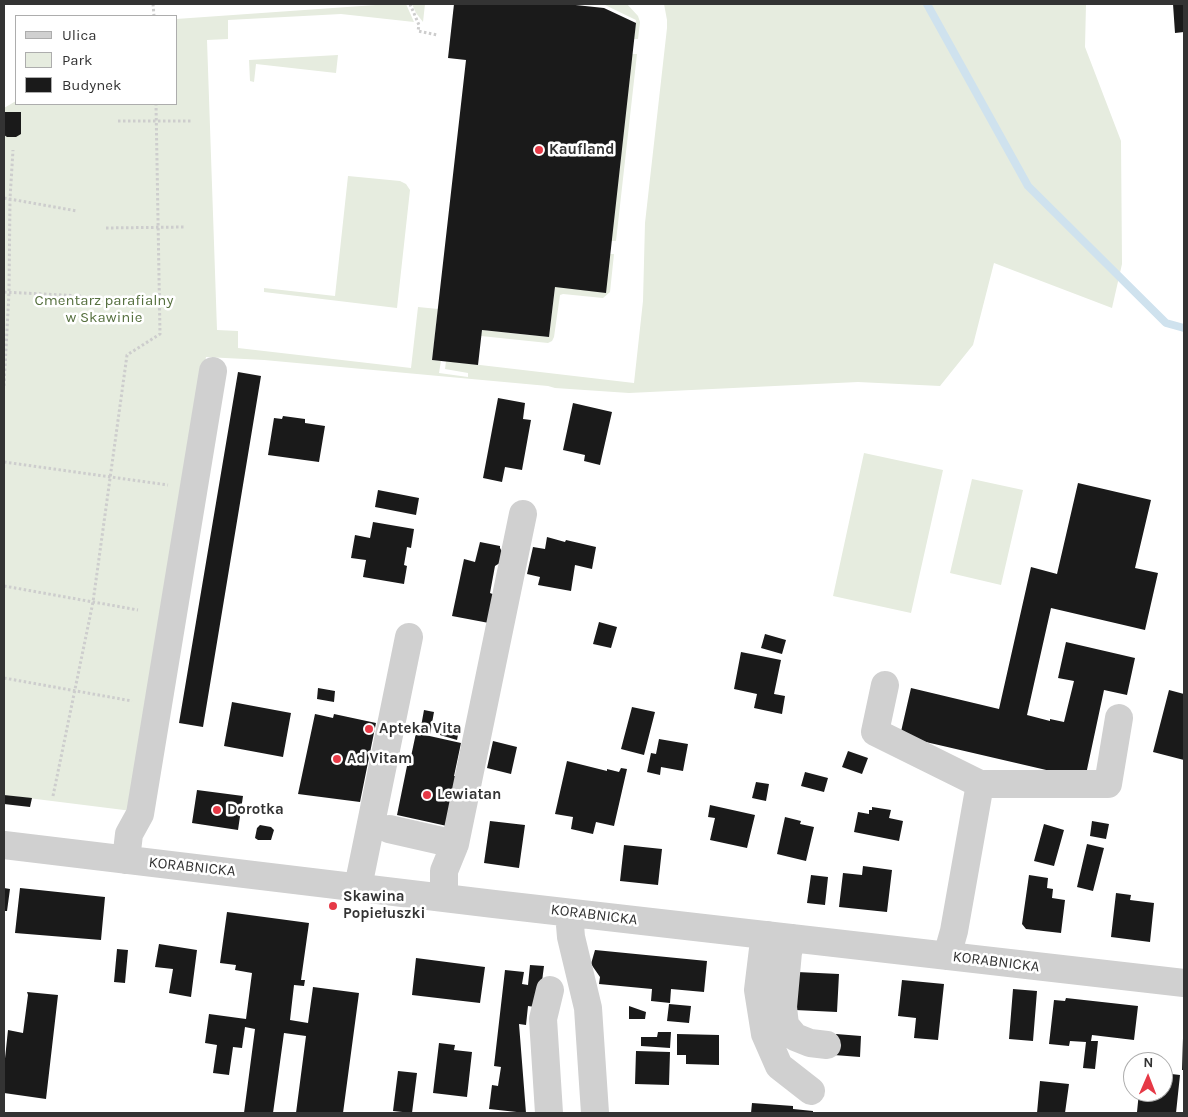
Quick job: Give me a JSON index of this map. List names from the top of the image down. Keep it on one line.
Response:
{"streets":{"street":["KORABNICKA"]},"parks":["Cmentarz parafialny w Skawinie"],"places":["Kaufland","Apteka Vita","Ad Vitam","Lewiatan","Dorotka","Skawina Popiełuszki"],"legend":["Ulica","Park","Budynek"],"north":"top"}
